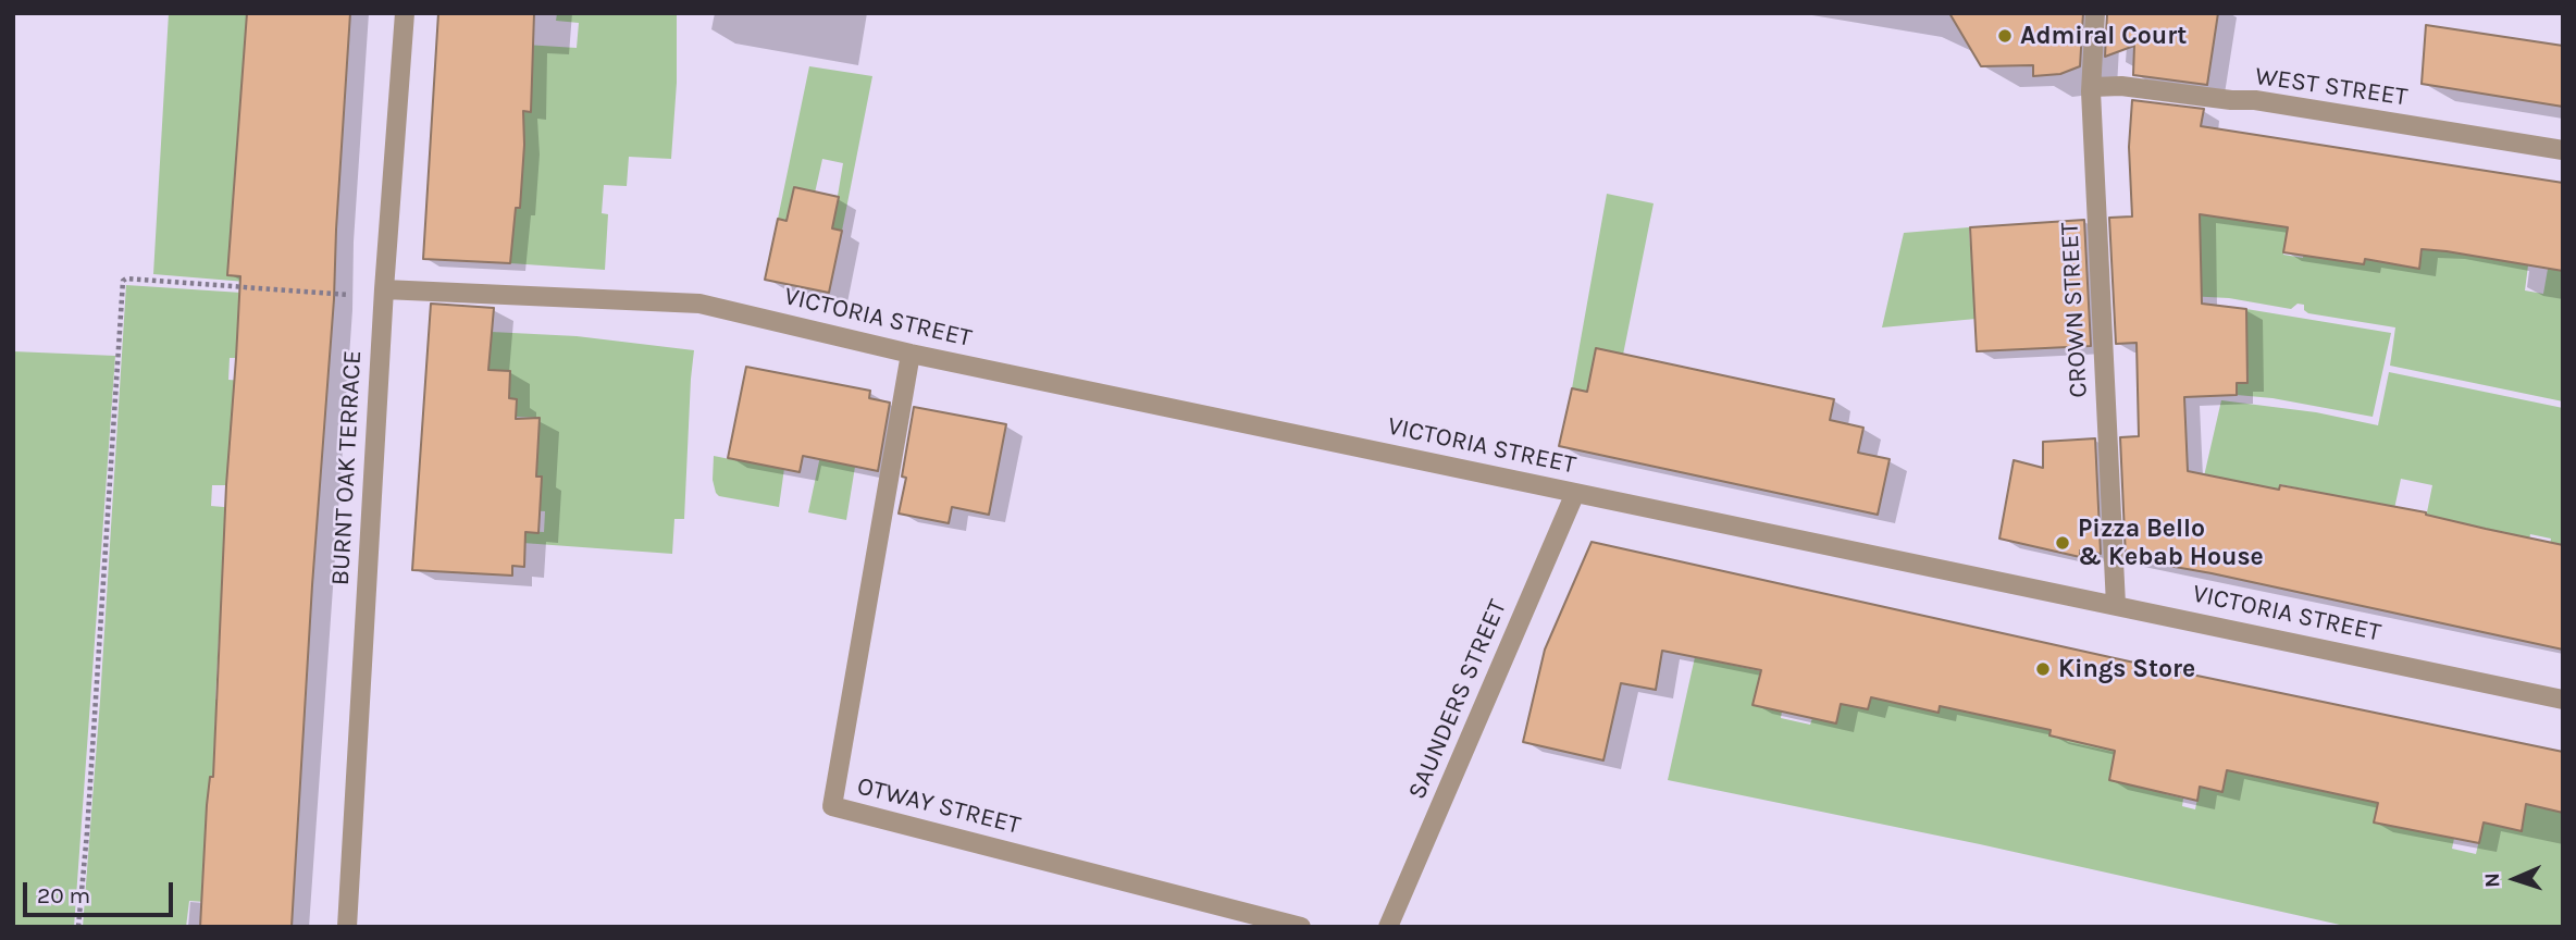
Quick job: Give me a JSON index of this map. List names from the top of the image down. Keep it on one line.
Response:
{"streets":{"street":["WEST STREET","CROWN STREET","VICTORIA STREET","BURNT OAK TERRACE","SAUNDERS STREET","OTWAY STREET"]},"crossings":[["WEST STREET","CROWN STREET"],["CROWN STREET","VICTORIA STREET"],["VICTORIA STREET","BURNT OAK TERRACE"],["VICTORIA STREET","SAUNDERS STREET"],["VICTORIA STREET","OTWAY STREET"]],"places":["Admiral Court","Pizza Bello & Kebab House","Kings Store"],"scale_bar":"20 m","north":"left"}
